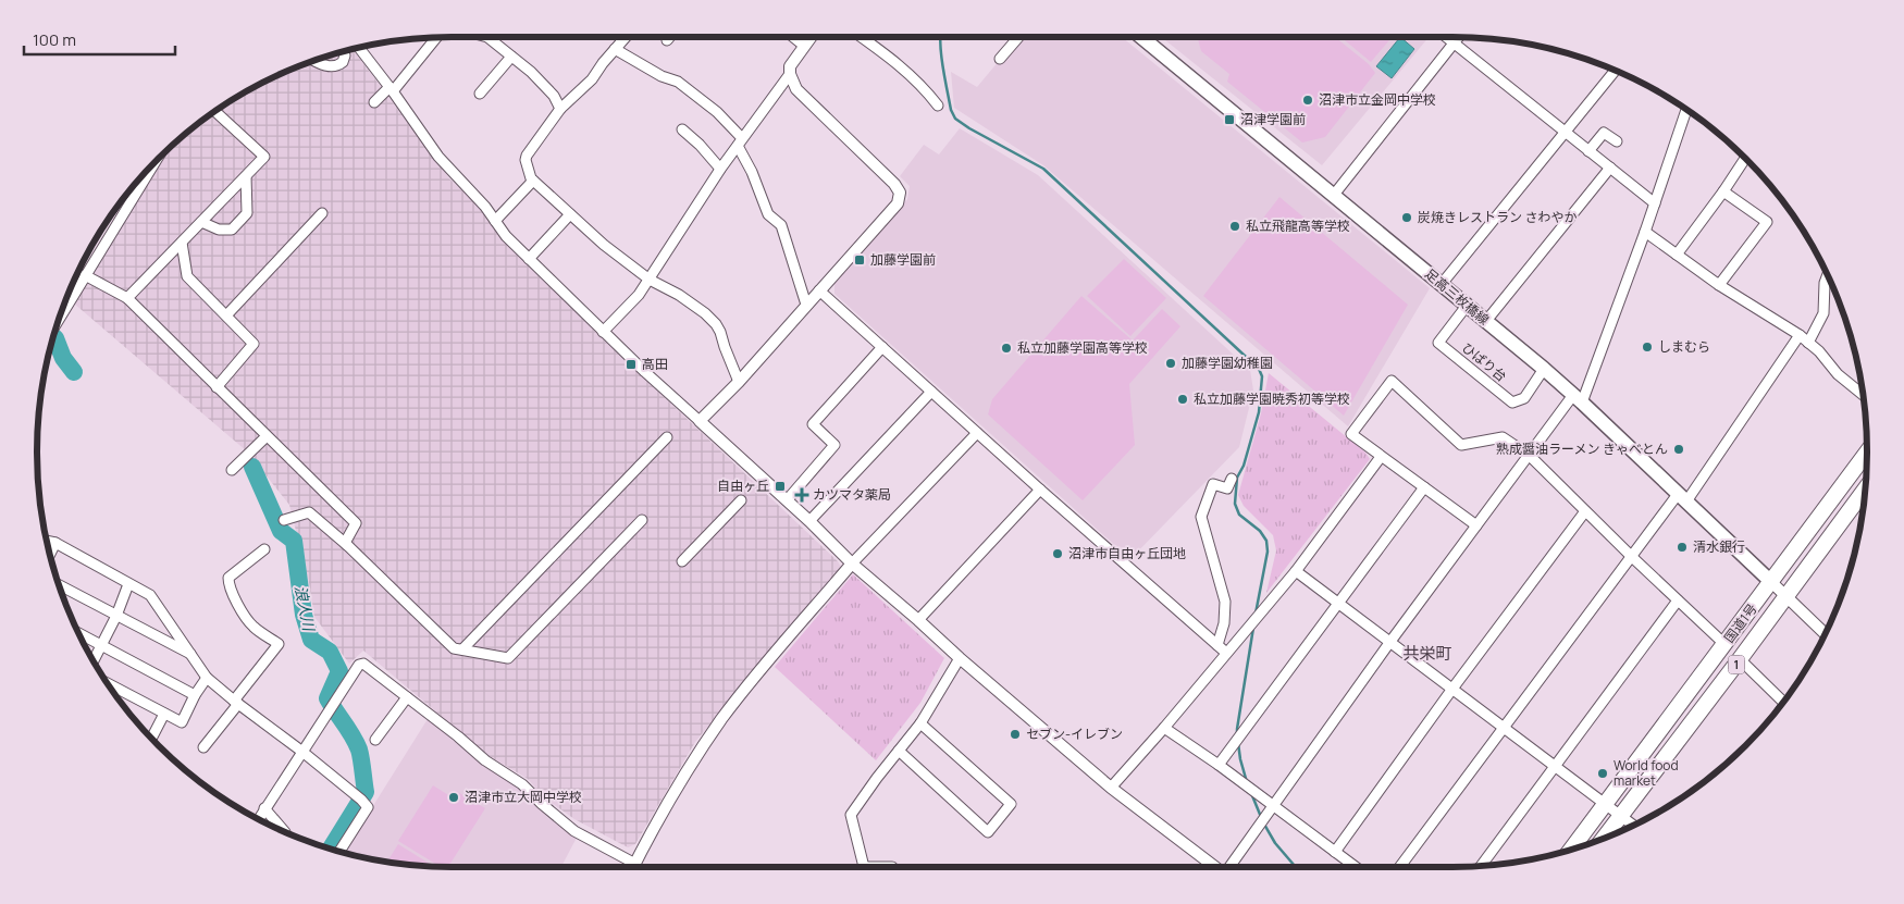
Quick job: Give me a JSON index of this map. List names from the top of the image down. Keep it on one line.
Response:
{"streets":{"highway":["国道1号","1"],"main road":["足高三枚橋線"],"street":["ひばり台"]},"crossings":[["足高三枚橋線","ひばり台"],["足高三枚橋線","国道1号"]],"districts":["共栄町"],"water":["浪人川"],"places":{"other":["沼津市立金岡中学校","炭焼きレストラン さわやか","私立飛龍高等学校","しまむら","私立加藤学園高等学校","加藤学園幼稚園","私立加藤学園暁秀初等学校","熟成醤油ラーメン きゃべとん","清水銀行","沼津市自由ヶ丘団地","セブン-イレブン","World food market","沼津市立大岡中学校"],"transit":["沼津学園前","加藤学園前","高田","自由ヶ丘"],"health":["カツマタ薬局"]},"scale_bar":"100 m"}
